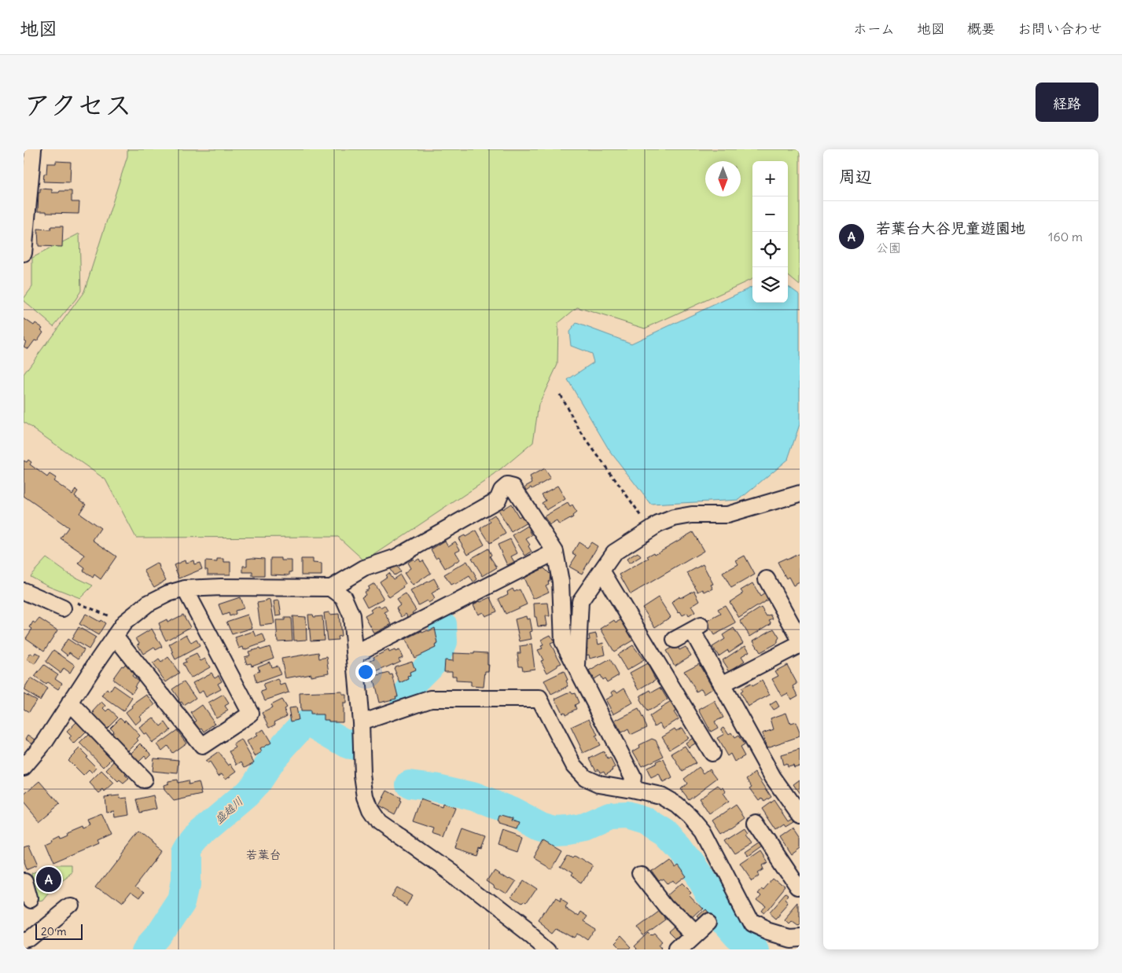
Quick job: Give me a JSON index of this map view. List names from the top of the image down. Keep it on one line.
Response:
{"districts":["若葉台"],"water":["盛越川"],"scale_bar":"20 m","north":"bottom","page":{"header":"地図","nav":["ホーム","地図","概要","お問い合わせ"],"title":"アクセス","buttons":"経路","heading":"周辺","map_buttons":["+","−"],"list":[{"mark":"A","name":"若葉台大谷児童遊園地","note":"公園","value":"160 m"}],"pins":"A","scale":"20 m"}}
